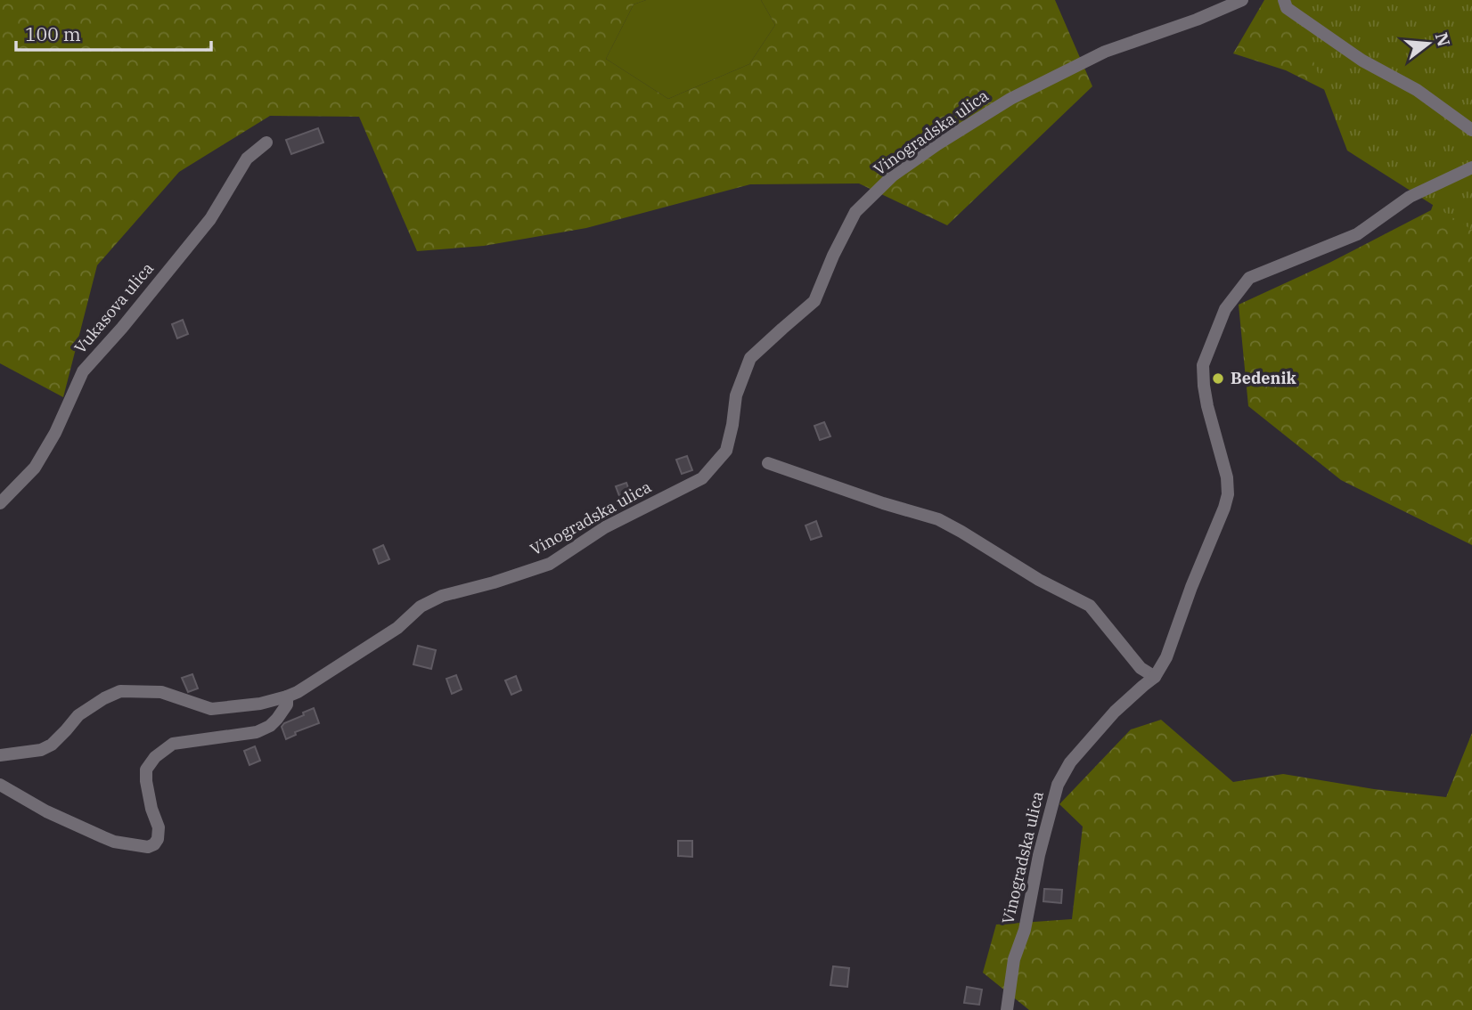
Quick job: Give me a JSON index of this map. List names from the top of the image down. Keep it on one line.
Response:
{"streets":{"street":["Vinogradska ulica","Vukasova ulica"]},"places":["Bedenik"],"scale_bar":"100 m","north":"right"}
